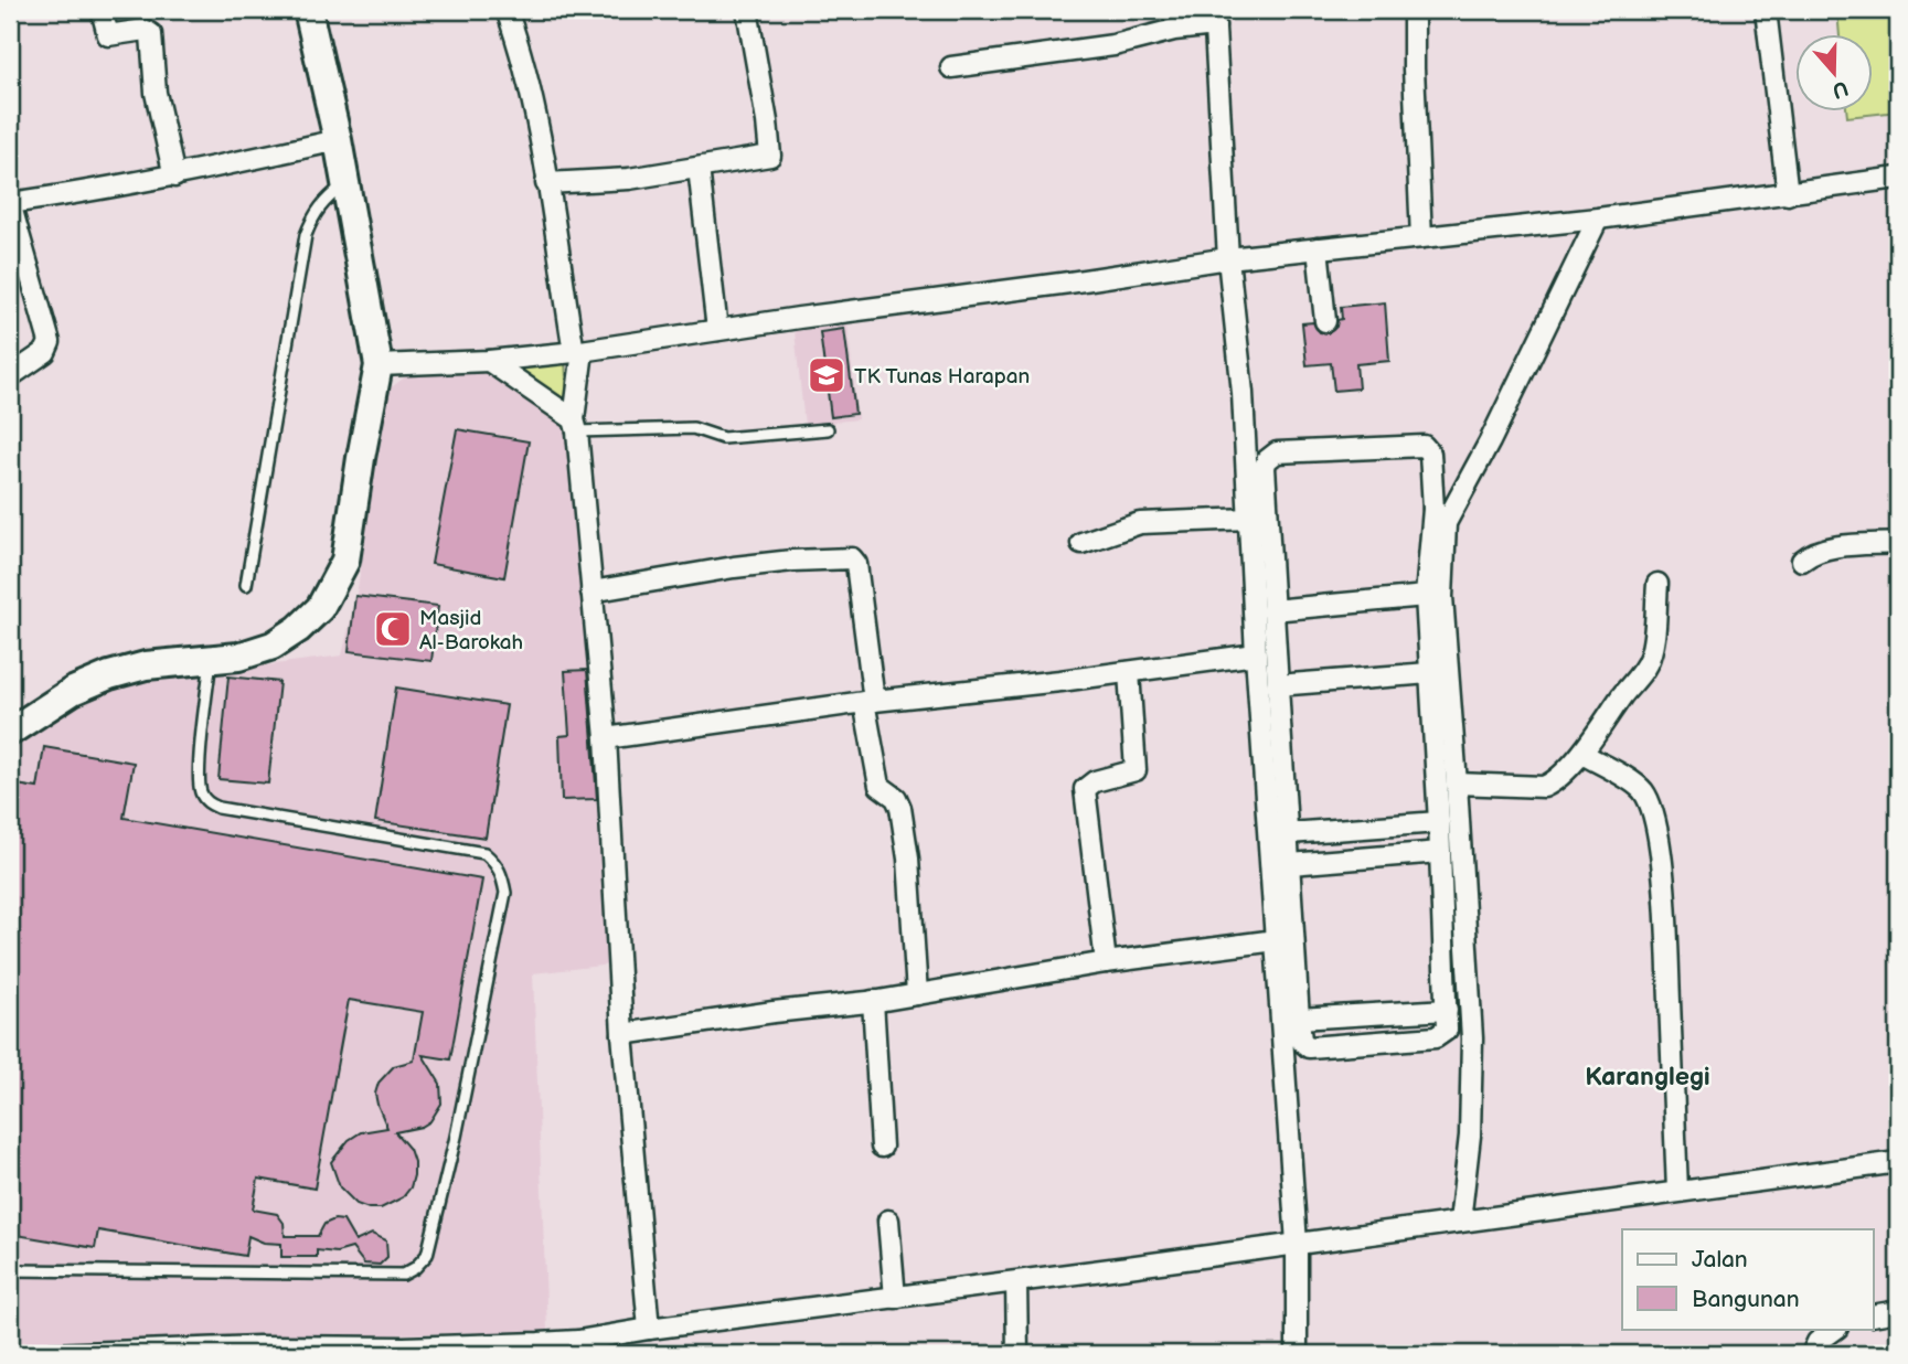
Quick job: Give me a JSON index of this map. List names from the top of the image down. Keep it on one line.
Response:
{"districts":["Karanglegi"],"places":{"school or university":["TK Tunas Harapan"],"mosque":["Masjid Al-Barokah"]},"legend":["Jalan","Bangunan"],"north":"bottom"}
